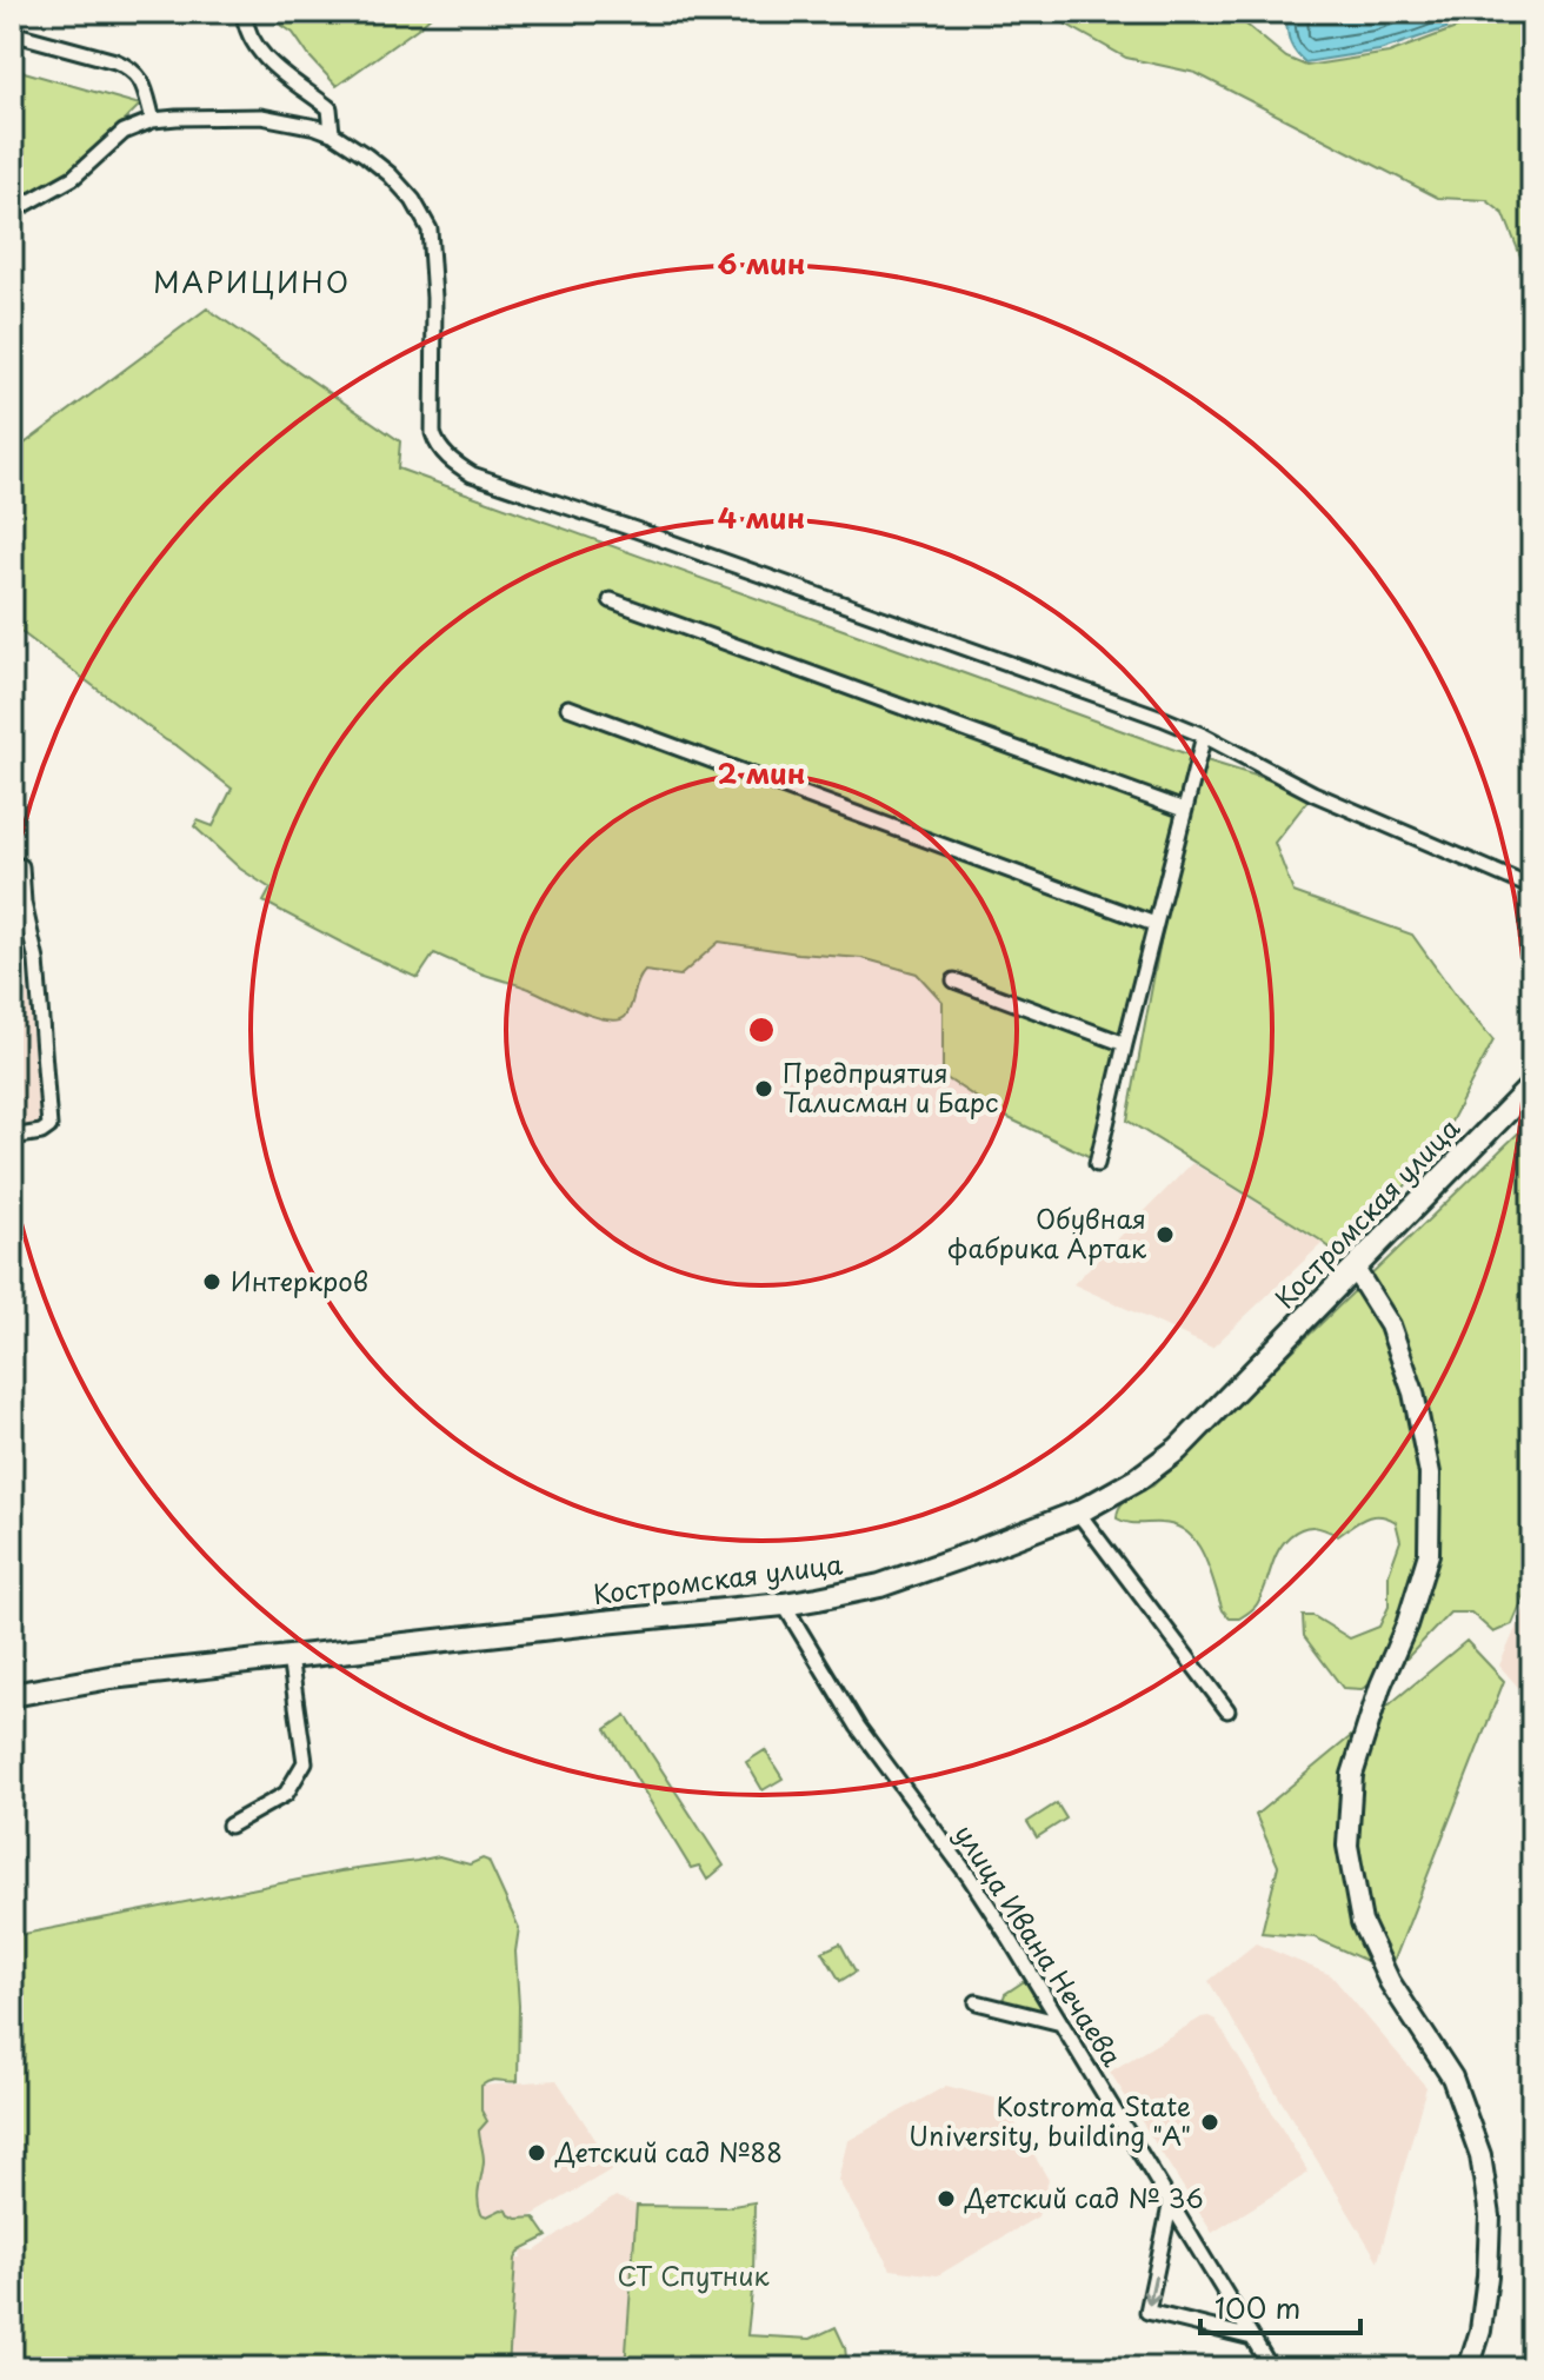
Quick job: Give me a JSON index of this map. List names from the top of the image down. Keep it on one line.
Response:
{"streets":{"main road":["Костромская улица"],"street":["улица Ивана Нечаева"]},"crossings":[["Костромская улица","улица Ивана Нечаева"]],"districts":["МАРИЦИНО"],"parks":["СТ Спутник"],"places":["Предприятия Талисман и Барс","Обувная фабрика Артак","Интеркров","Kostroma State University, building \"A\"","Детский сад №88","Детский сад № 36"],"scale_bar":"100 m","rings":["6 мин","4 мин","2 мин"]}
